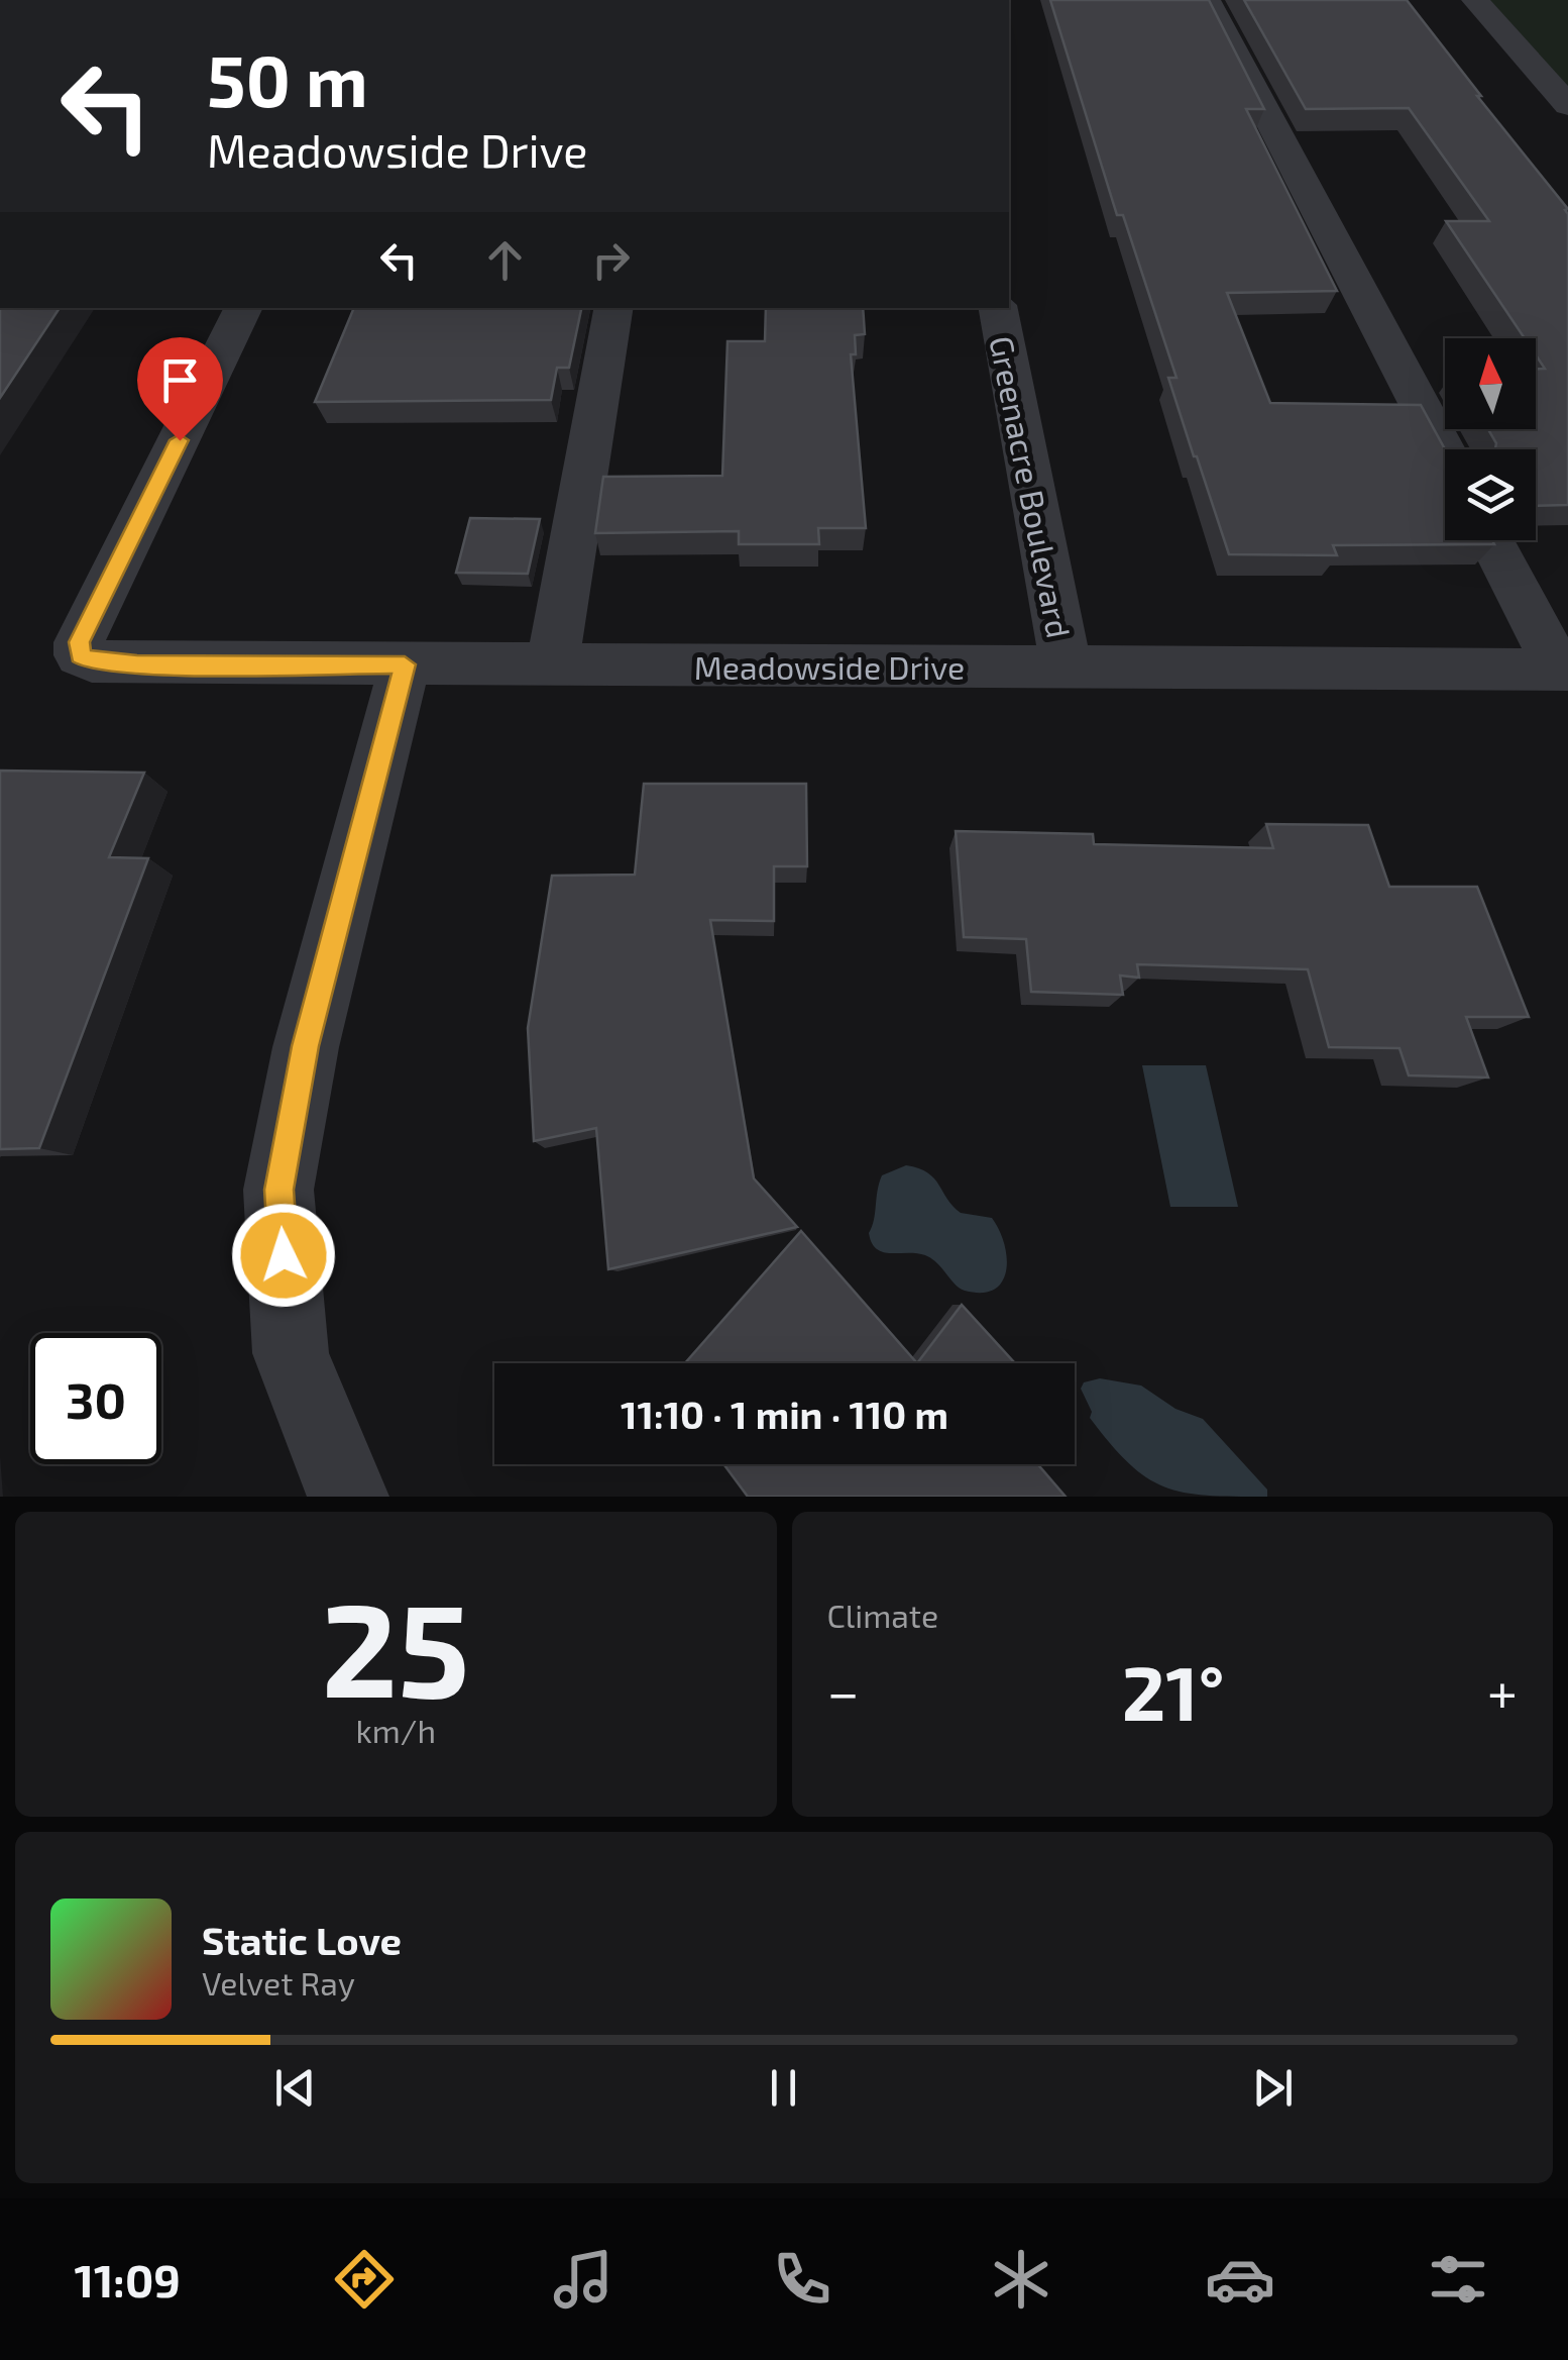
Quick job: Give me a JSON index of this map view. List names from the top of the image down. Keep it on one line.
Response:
{"streets":{"street":["Greenacre Boulevard","Meadowside Drive"]},"crossings":[["Greenacre Boulevard","Meadowside Drive"]],"north":"top","page":{"turn":["50 m","Meadowside Drive"],"limit":"30","trip":"11:10 · 1 min · 110 m","tile":[["25","km/h"],"Climate"],"heat":["−","21°","+"],"song":["Static Love","Velvet Ray"],"tabs":"11:09"}}
